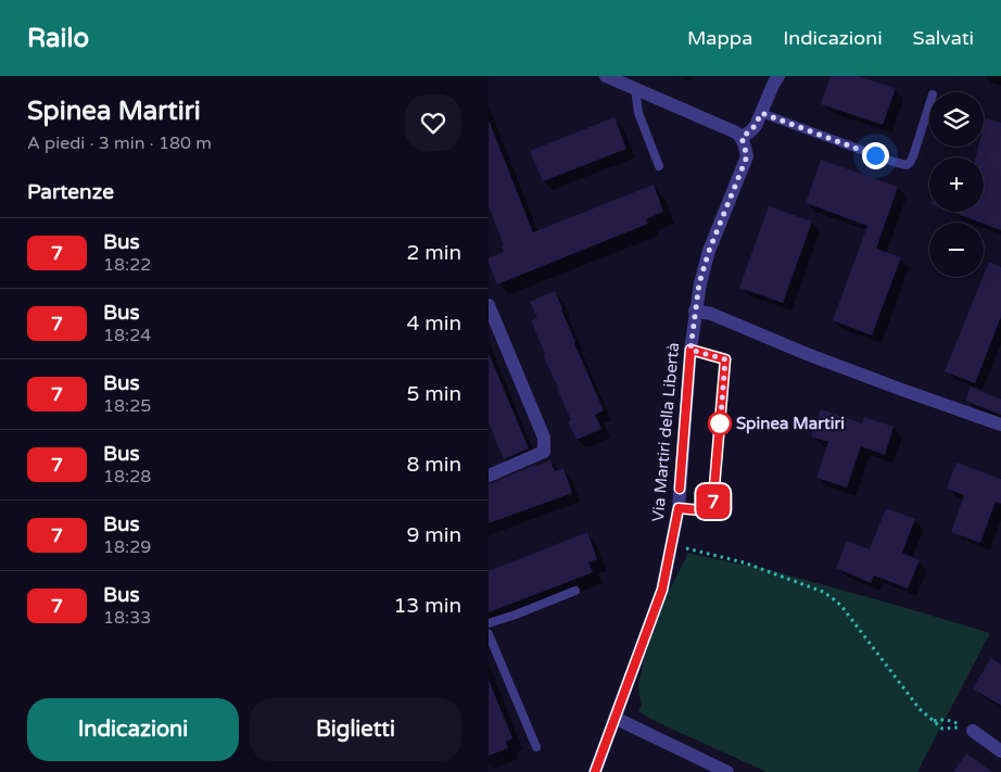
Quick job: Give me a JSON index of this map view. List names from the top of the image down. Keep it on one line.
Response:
{"streets":{"street":["Via Martiri della Libertà"]},"places":["Spinea Martiri"],"lines":["bus line 7"],"page":{"header":"Railo","nav":["Mappa","Indicazioni","Salvati"],"heading":[["Spinea Martiri","A piedi · 3 min · 180 m"],"Partenze"],"on_map":"7","map_buttons":["+","−"],"list":[{"mark":"7","name":"Bus","note":"18:22","value":"2 min"},{"mark":"7","name":"Bus","note":"18:24","value":"4 min"},{"mark":"7","name":"Bus","note":"18:25","value":"5 min"},{"mark":"7","name":"Bus","note":"18:28","value":"8 min"},{"mark":"7","name":"Bus","note":"18:29","value":"9 min"},{"mark":"7","name":"Bus","note":"18:33","value":"13 min"}],"buttons":["Indicazioni","Biglietti"]}}
